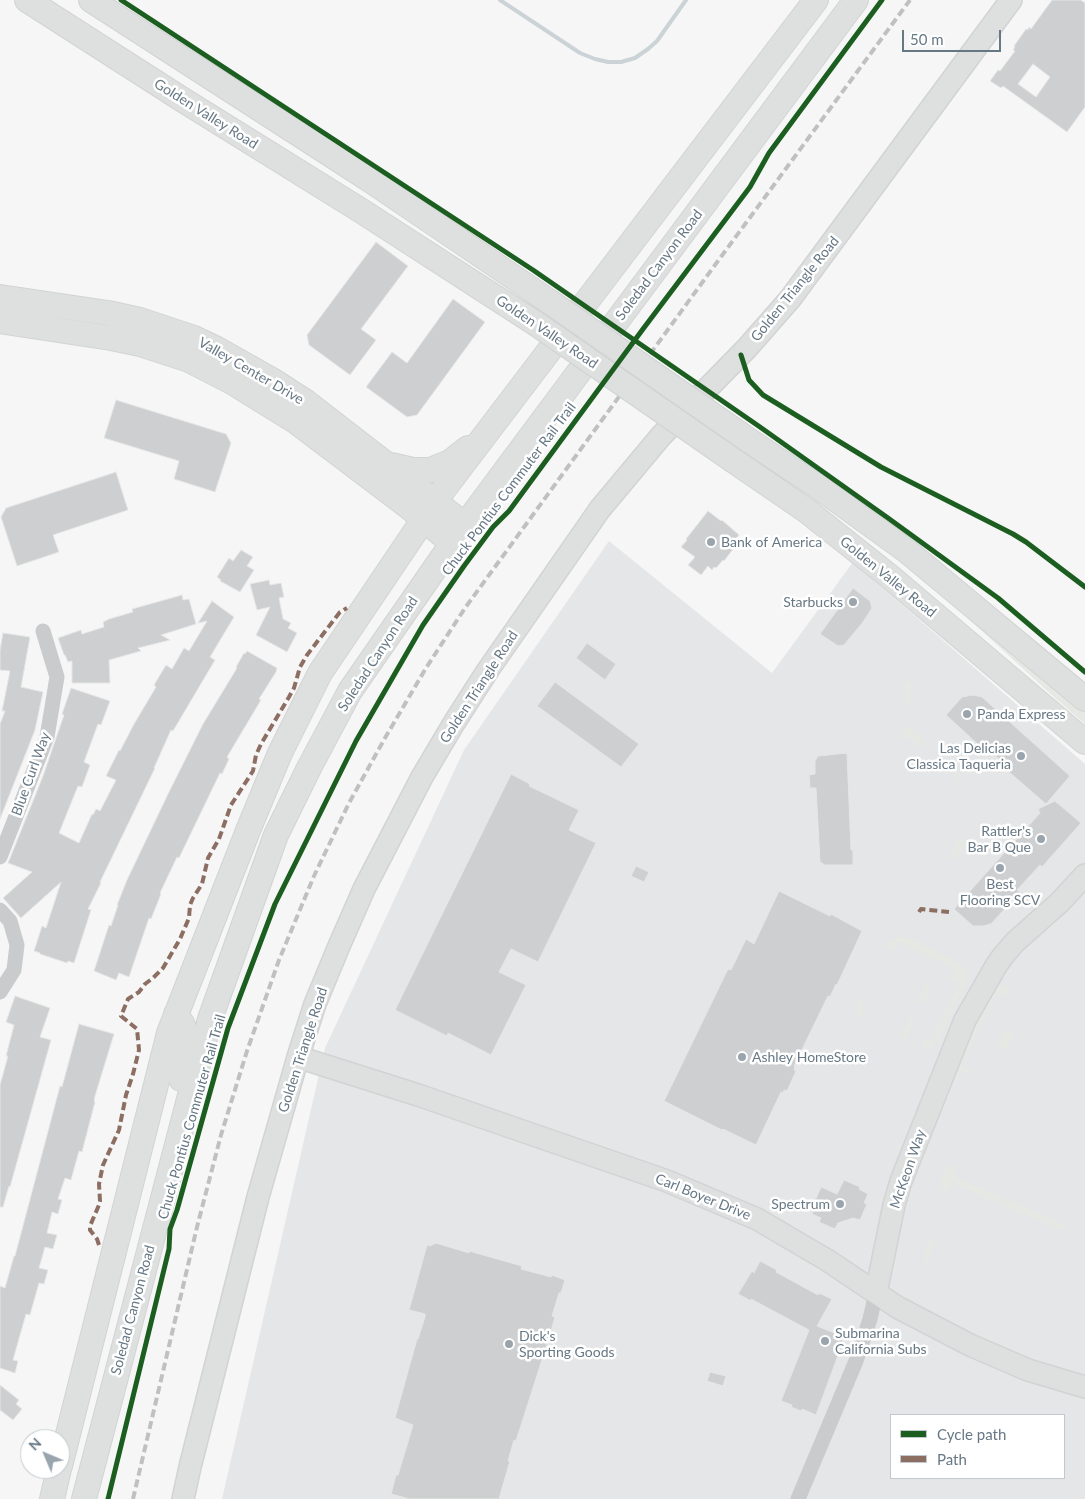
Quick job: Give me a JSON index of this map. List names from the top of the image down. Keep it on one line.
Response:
{"streets":{"main road":["Golden Valley Road","Soledad Canyon Road","Valley Center Drive"],"street":["Golden Triangle Road","Blue Curl Way","McKeon Way","Carl Boyer Drive"],"cycle path":["Chuck Pontius Commuter Rail Trail"]},"crossings":[["Soledad Canyon Road","Valley Center Drive"],["Golden Triangle Road","Carl Boyer Drive"],["McKeon Way","Carl Boyer Drive"]],"places":["Bank of America","Starbucks","Panda Express","Las Delicias Classica Taqueria","Rattler's Bar B Que","Best Flooring SCV","Ashley HomeStore","Spectrum","Submarina California Subs","Dick's Sporting Goods"],"legend":["Cycle path","Path"],"scale_bar":"50 m","north":"top left"}
